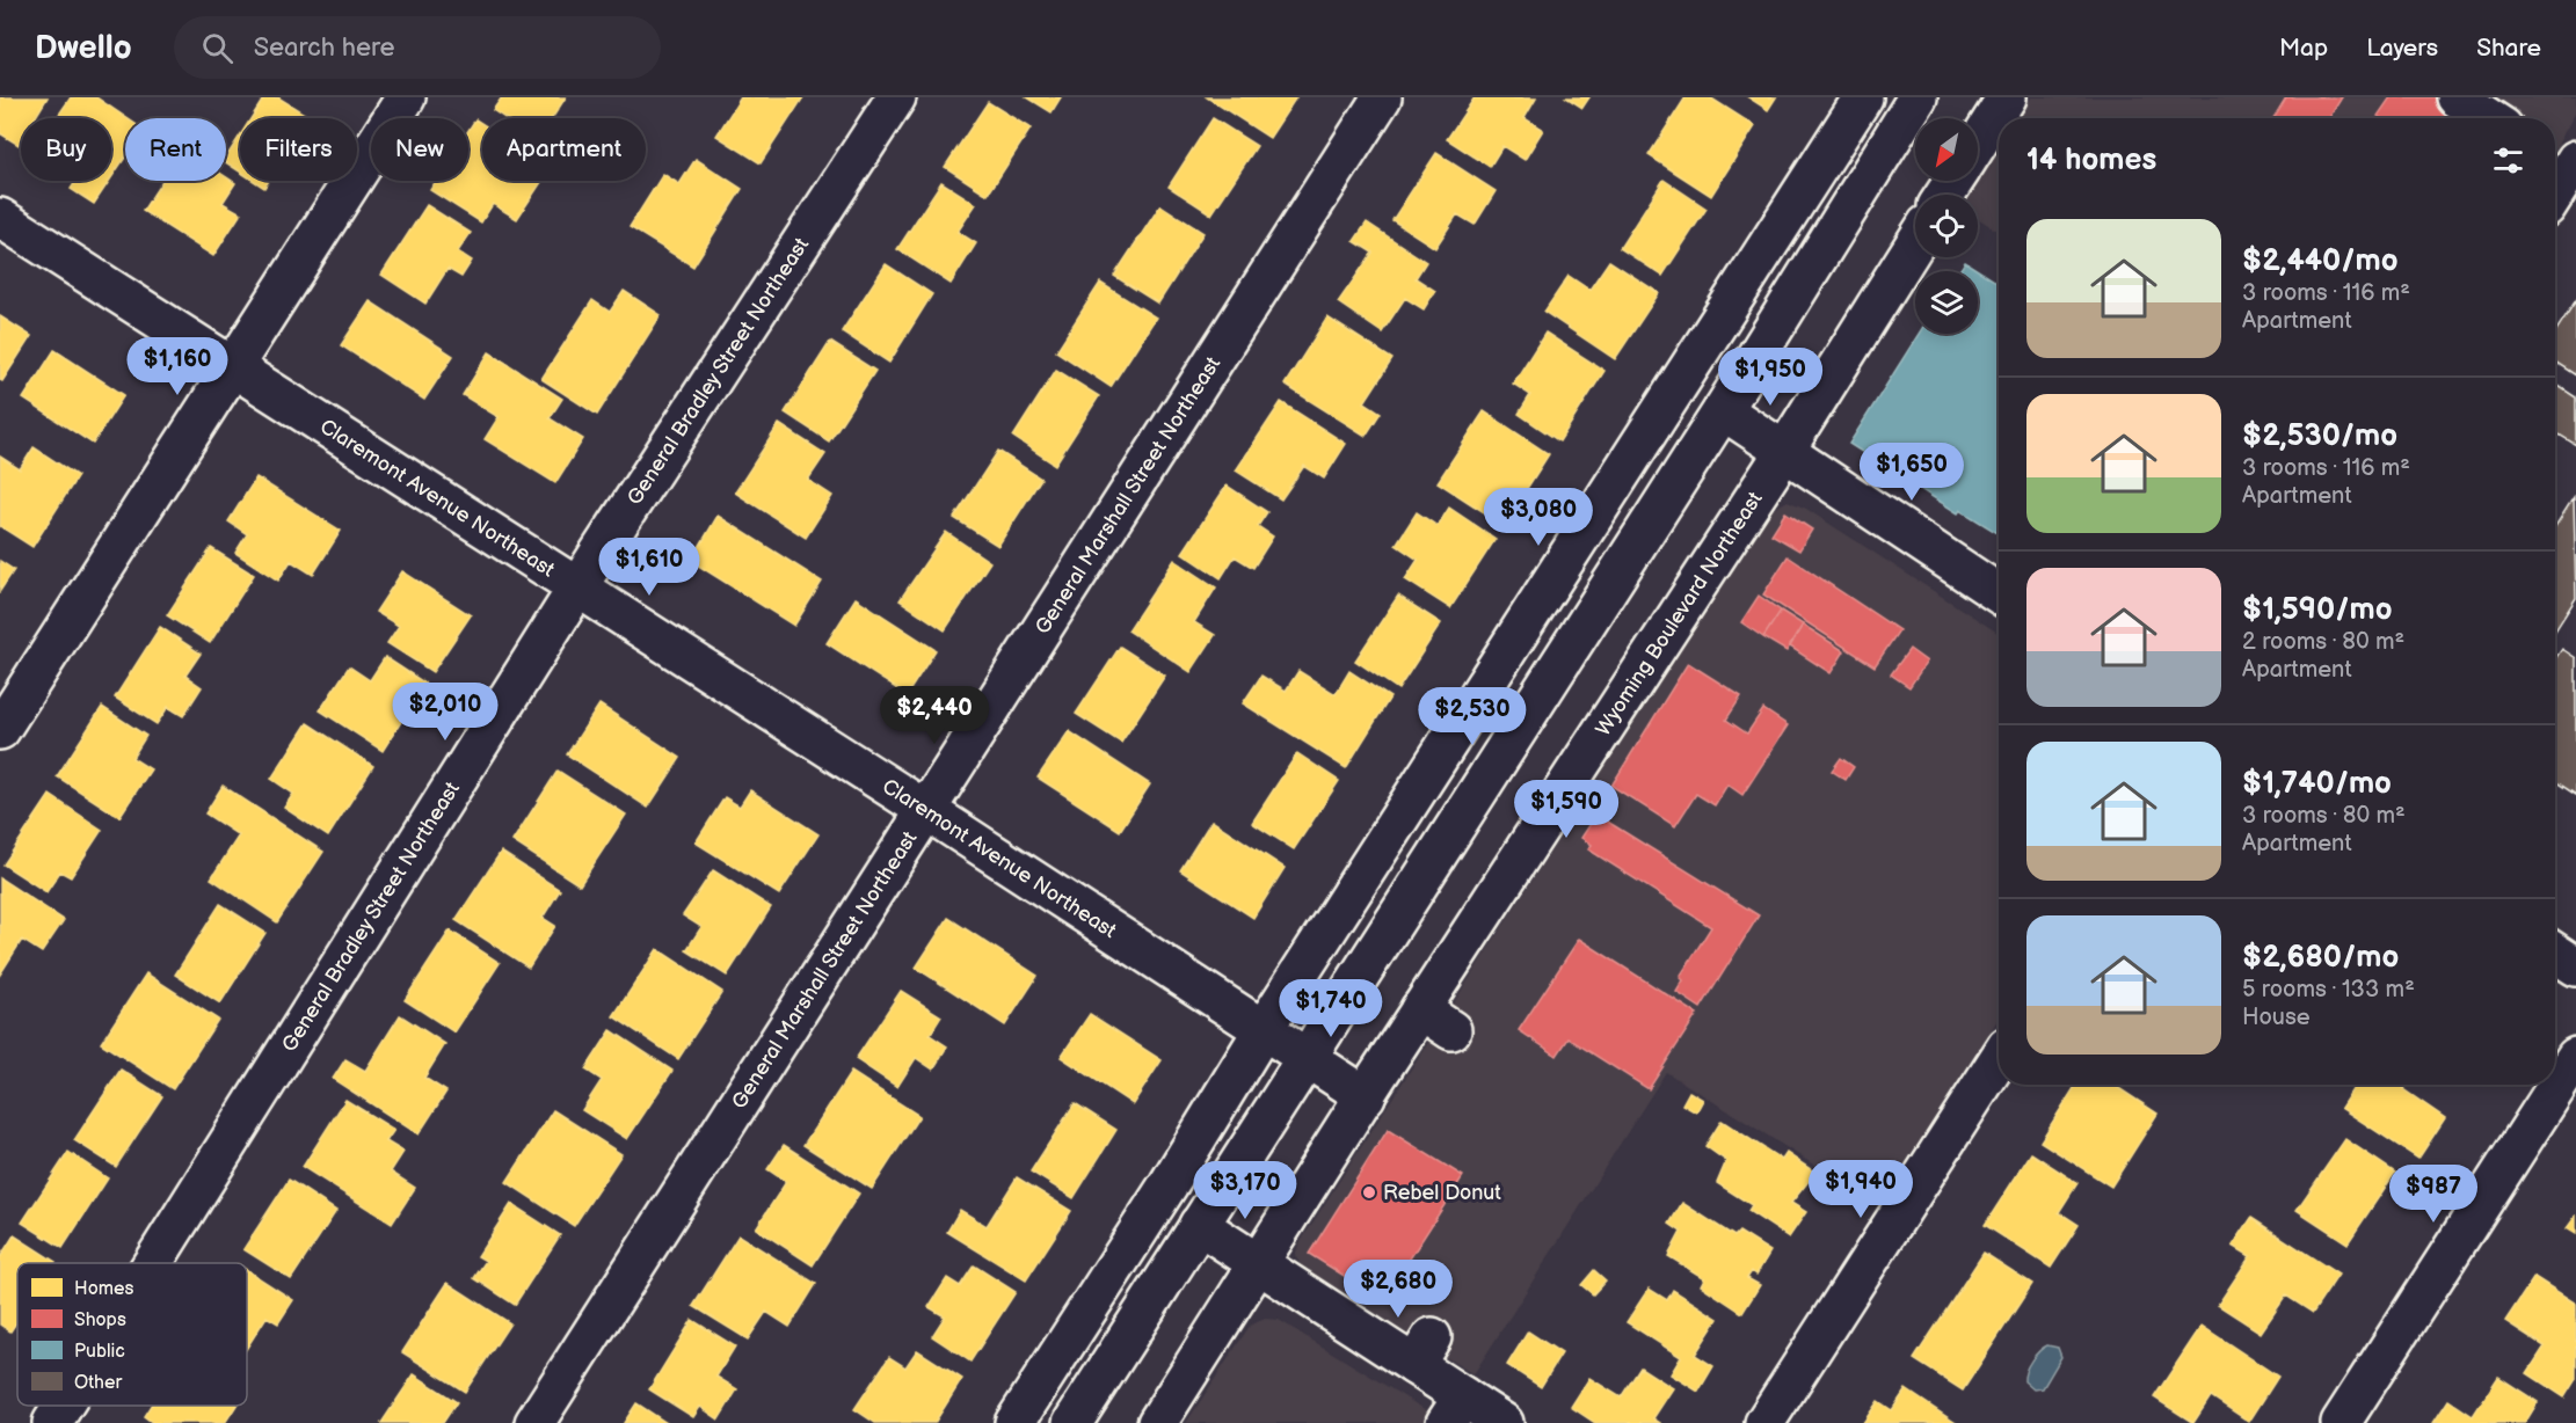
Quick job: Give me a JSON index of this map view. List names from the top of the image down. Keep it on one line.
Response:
{"streets":{"street":["General Bradley Street Northeast","Claremont Avenue Northeast","General Marshall Street Northeast","Wyoming Boulevard Northeast"]},"crossings":[["General Bradley Street Northeast","Claremont Avenue Northeast"],["Claremont Avenue Northeast","General Marshall Street Northeast"],["Claremont Avenue Northeast","Wyoming Boulevard Northeast"]],"places":["Rebel Donut"],"legend":["Homes","Shops","Public","Other"],"north":"bottom left","page":{"header":"Dwello","search":"Search here","nav":["Map","Layers","Share"],"chip":["Buy","Rent","Filters","New","Apartment"],"heading":"14 homes","list":[{"name":"$2,440/mo","note":"3 rooms · 116 m² · Apartment"},{"name":"$2,530/mo","note":"3 rooms · 116 m² · Apartment"},{"name":"$1,590/mo","note":"2 rooms · 80 m² · Apartment"},{"name":"$1,740/mo","note":"3 rooms · 80 m² · Apartment"},{"name":"$2,680/mo","note":"5 rooms · 133 m² · House"}],"price":["$1,160","$1,950","$1,650","$3,080","$1,610","$2,010","$2,440","$2,530","$1,590","$1,740","$1,940","$3,170","$987","$2,680"]}}
